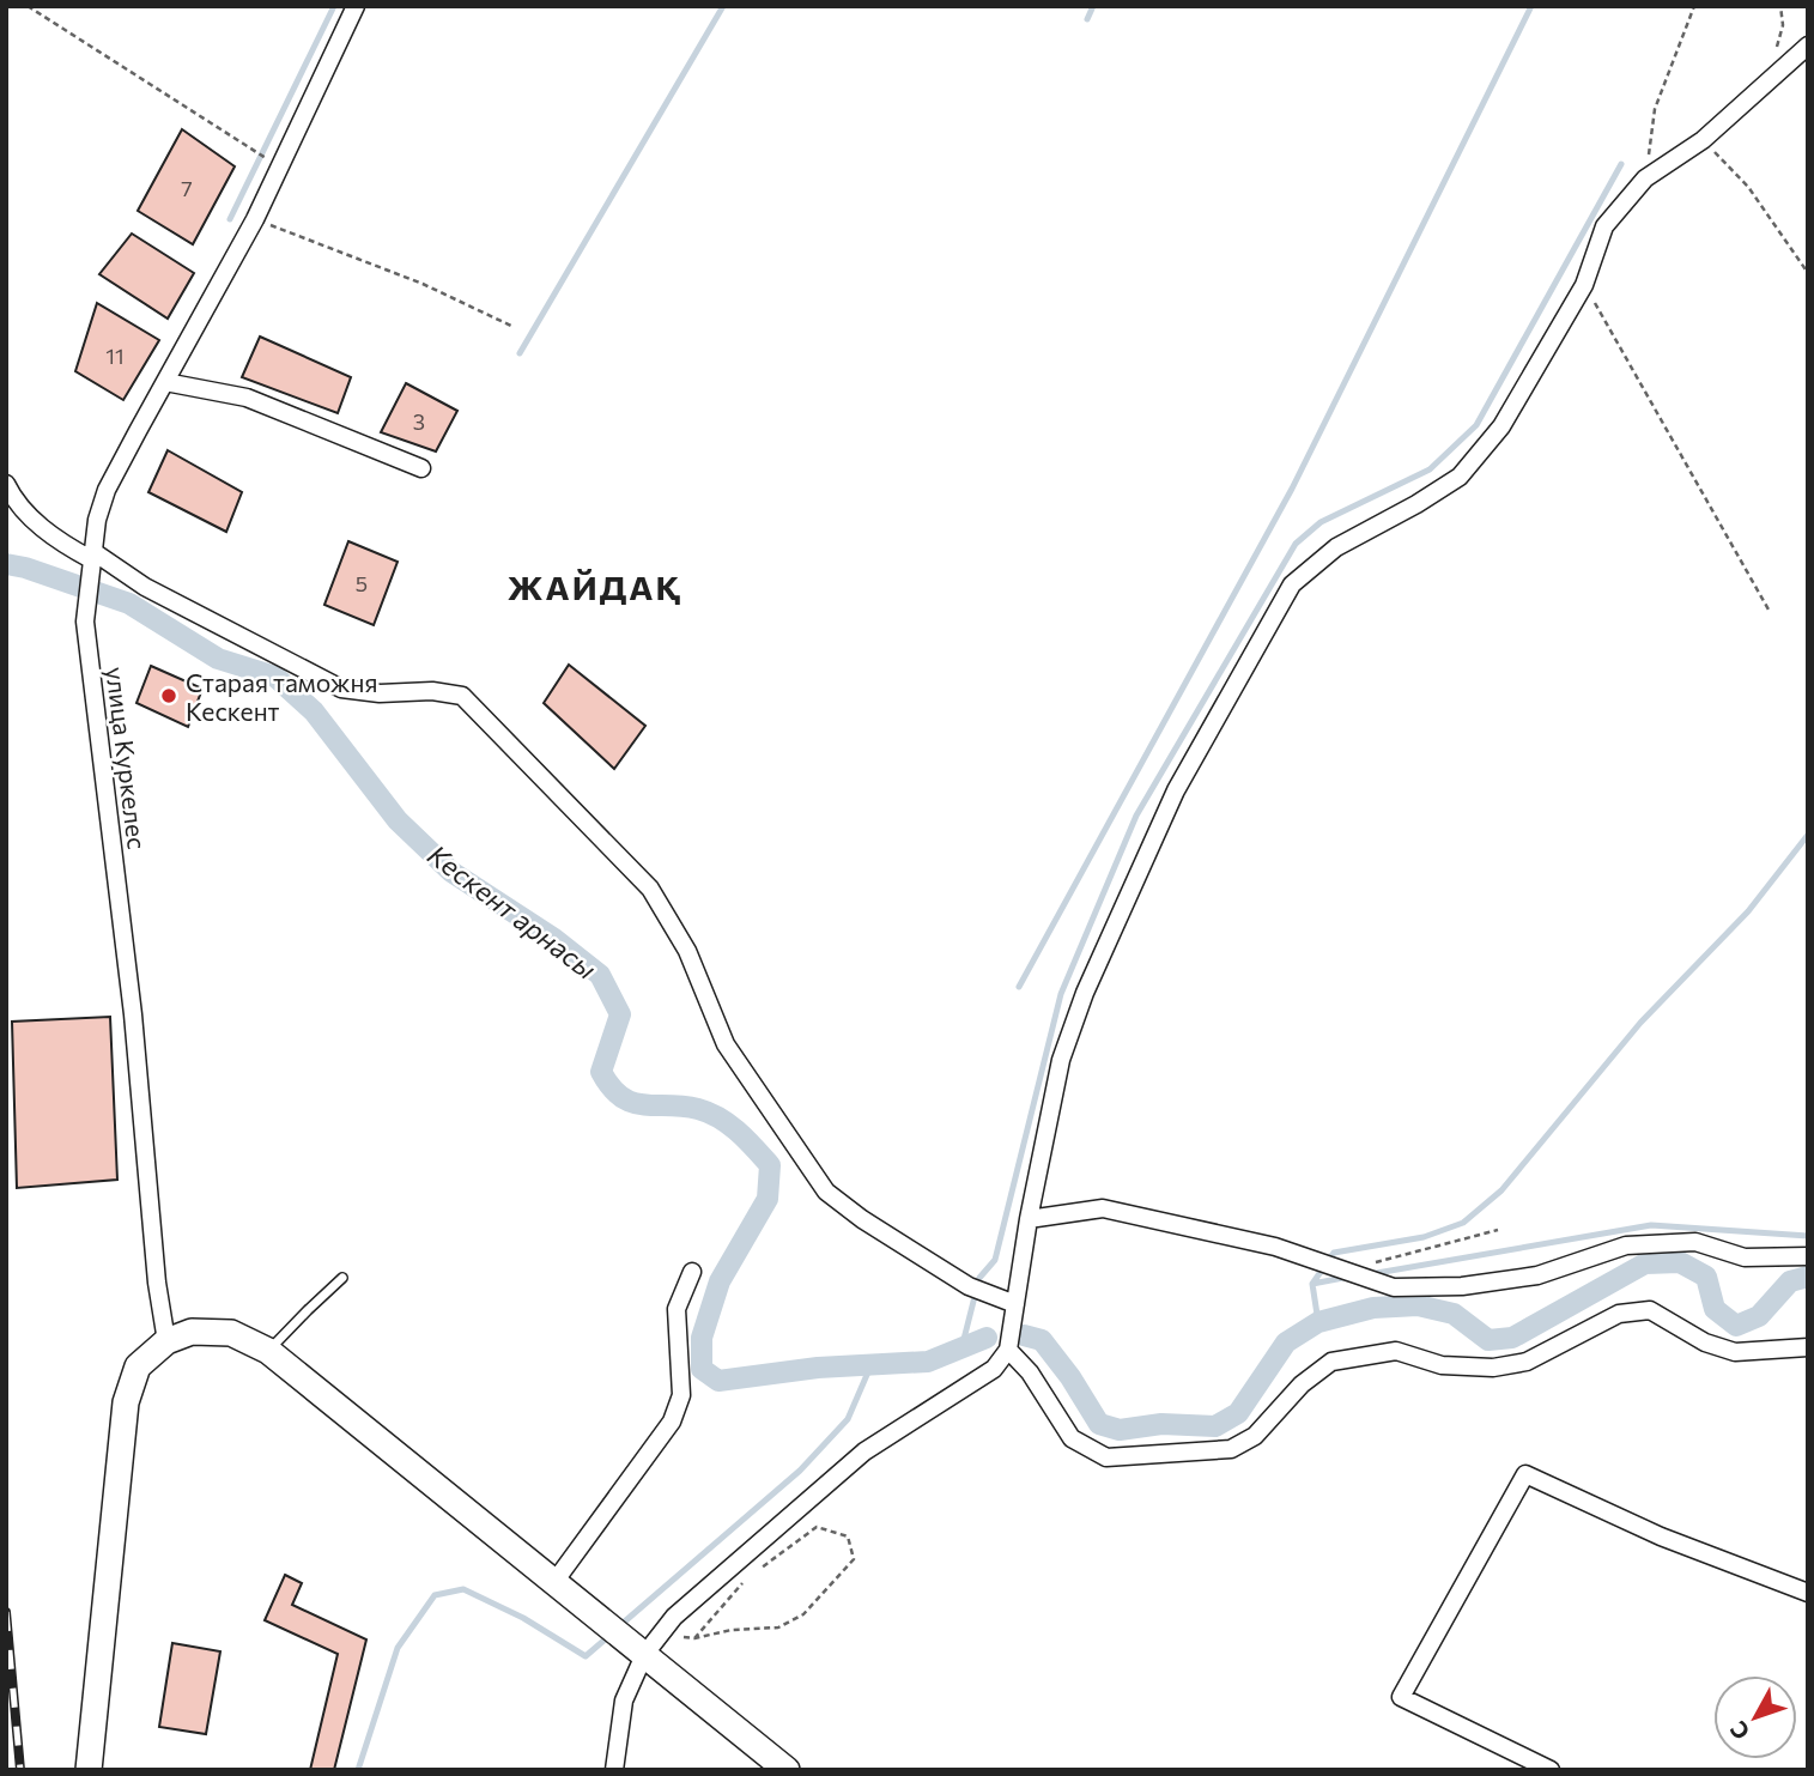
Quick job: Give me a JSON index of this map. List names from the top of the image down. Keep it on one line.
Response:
{"streets":{"street":["улица Куркелес"]},"districts":["ЖАЙДАҚ"],"water":["Кескент арнасы"],"places":["Старая таможня Кескент"],"house_numbers":["7","11","3","5"],"north":"bottom left"}
